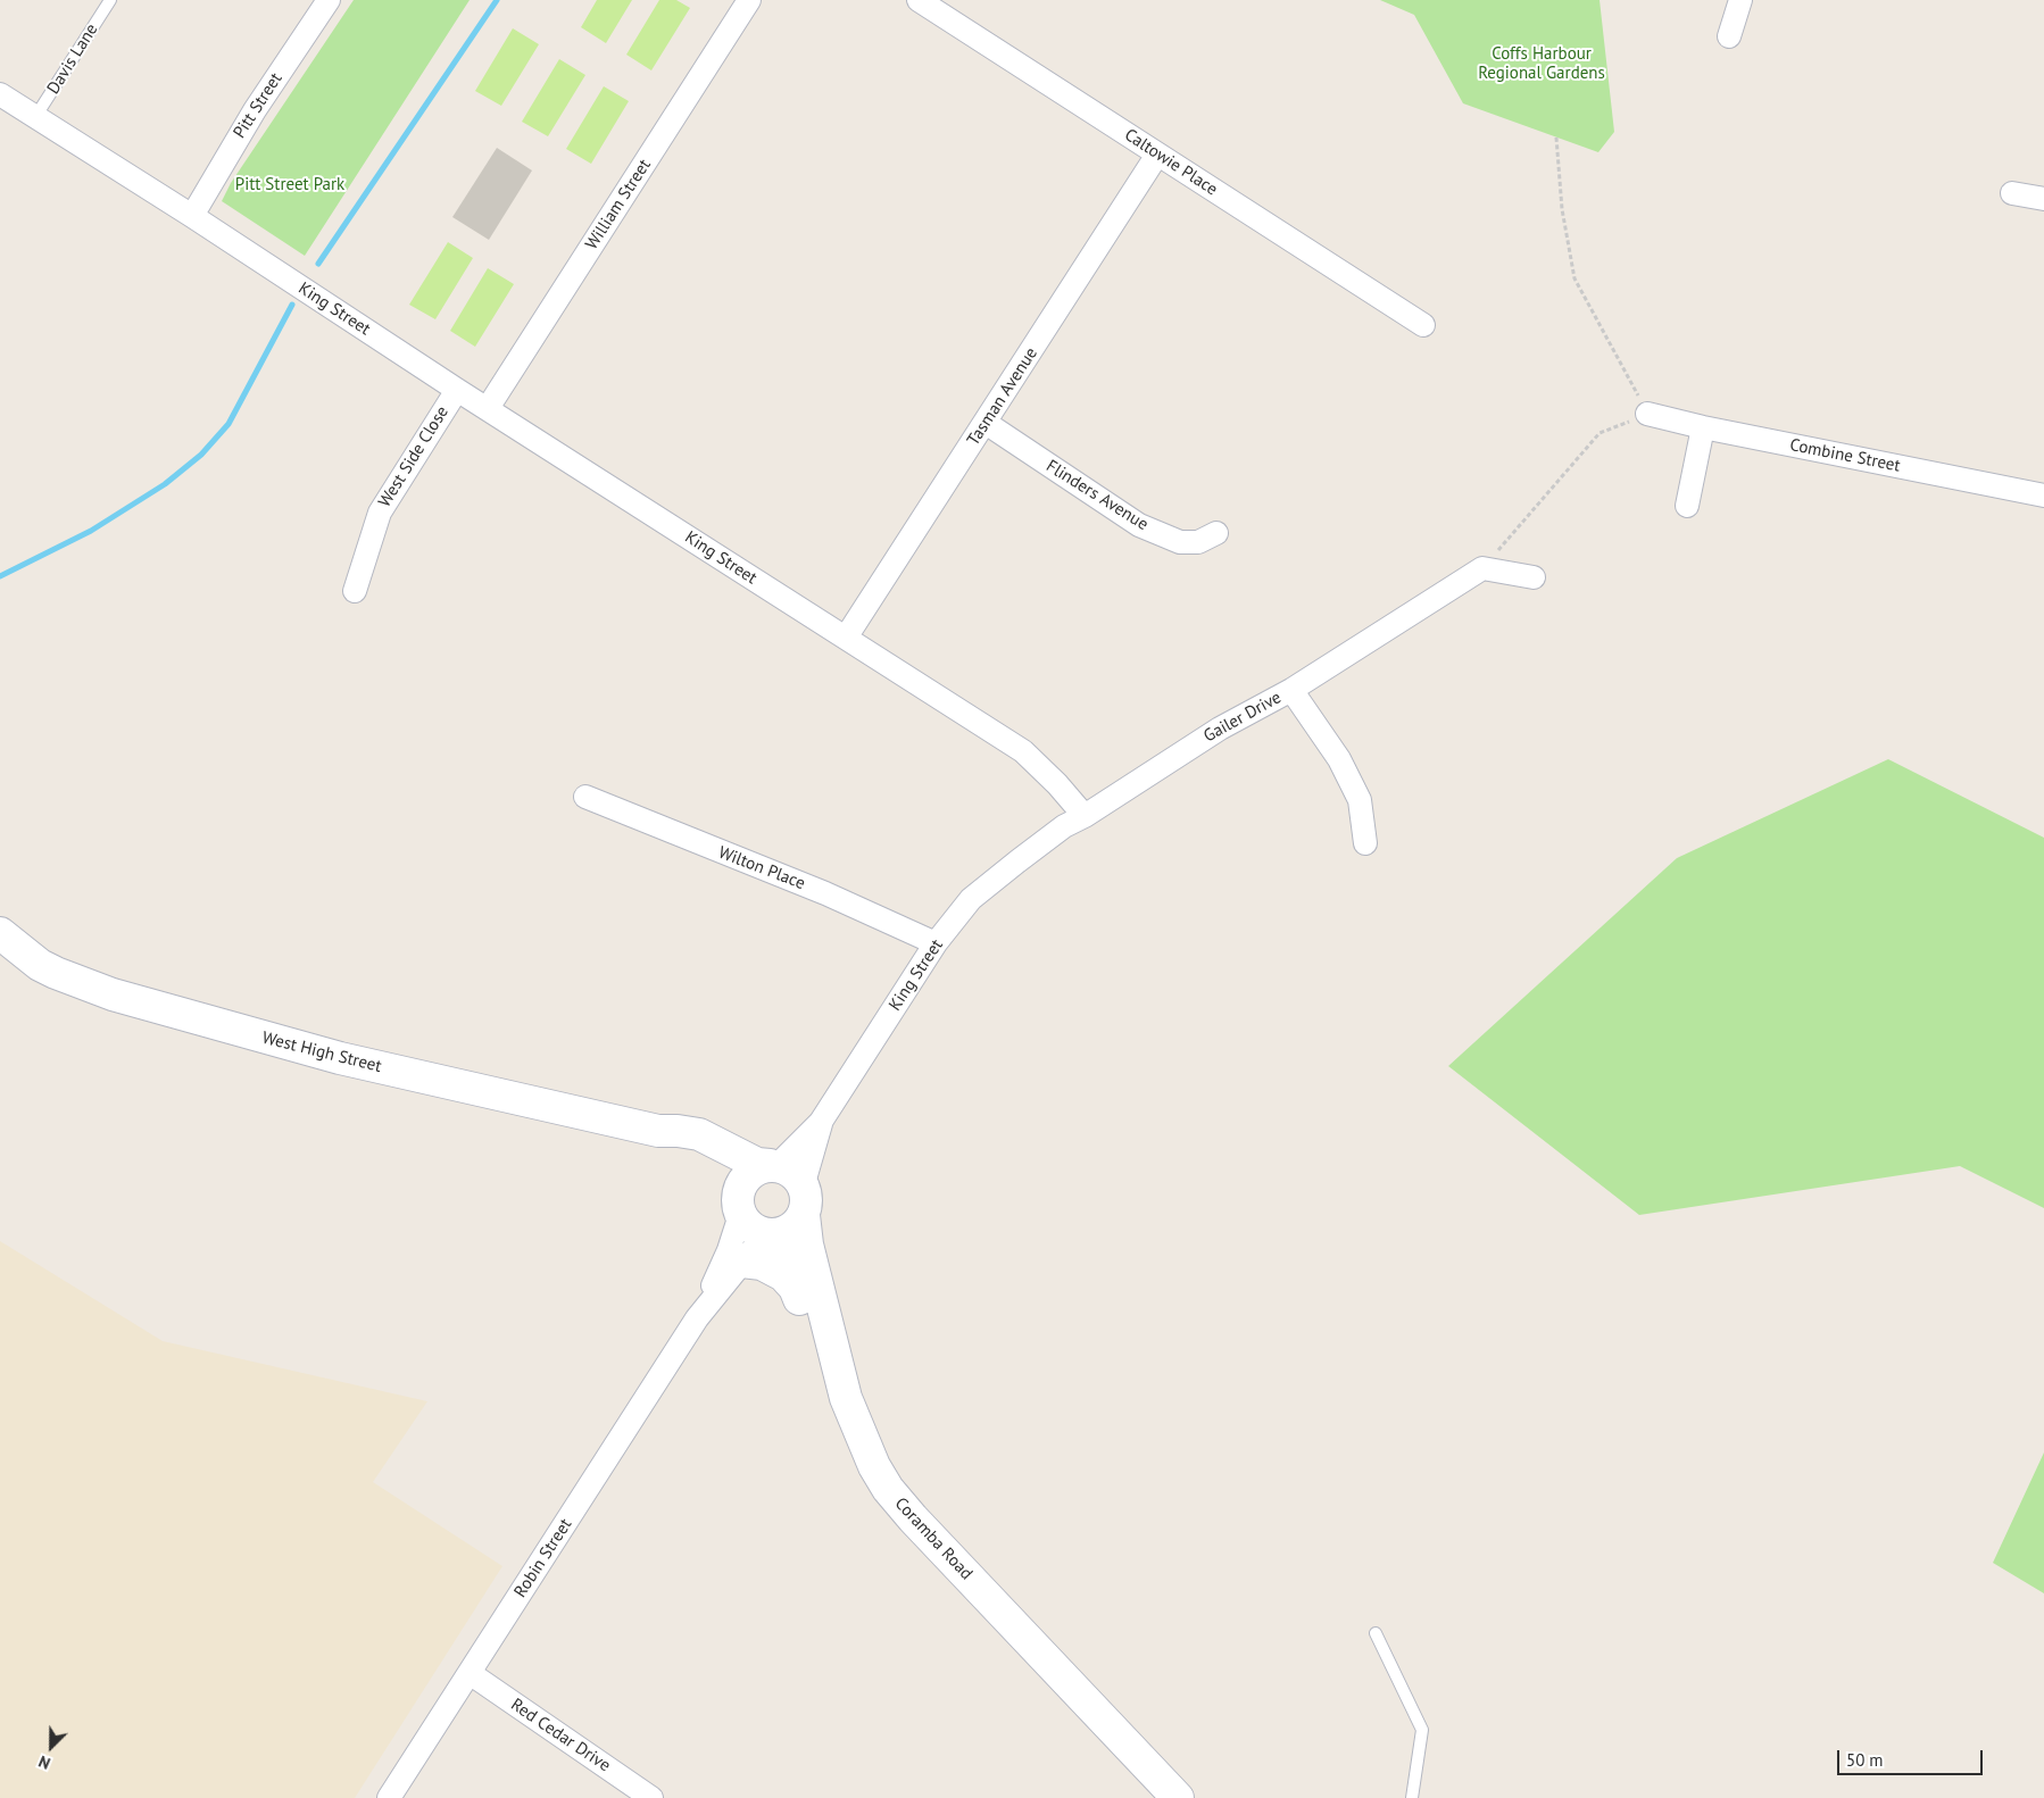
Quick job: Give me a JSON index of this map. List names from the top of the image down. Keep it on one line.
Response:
{"streets":{"main road":["West High Street","Coramba Road"],"street":["Pitt Street","Caltowie Place","William Street","King Street","Tasman Avenue","Combine Street","West Side Close","Flinders Avenue","Gailer Drive","Wilton Place","Robin Street","Red Cedar Drive"],"lane":["Davis Lane"]},"crossings":[["Davis Lane","King Street"],["Pitt Street","King Street"],["Caltowie Place","Tasman Avenue"],["William Street","King Street"],["King Street","Tasman Avenue"],["King Street","West Side Close"],["King Street","Gailer Drive"],["King Street","Wilton Place"],["King Street","West High Street"],["King Street","Coramba Road"],["King Street","Robin Street"],["Tasman Avenue","Flinders Avenue"],["West High Street","Coramba Road"],["West High Street","Robin Street"],["Coramba Road","Robin Street"],["Robin Street","Red Cedar Drive"]],"parks":["Coffs Harbour Regional Gardens","Pitt Street Park"],"scale_bar":"50 m","north":"bottom left"}
